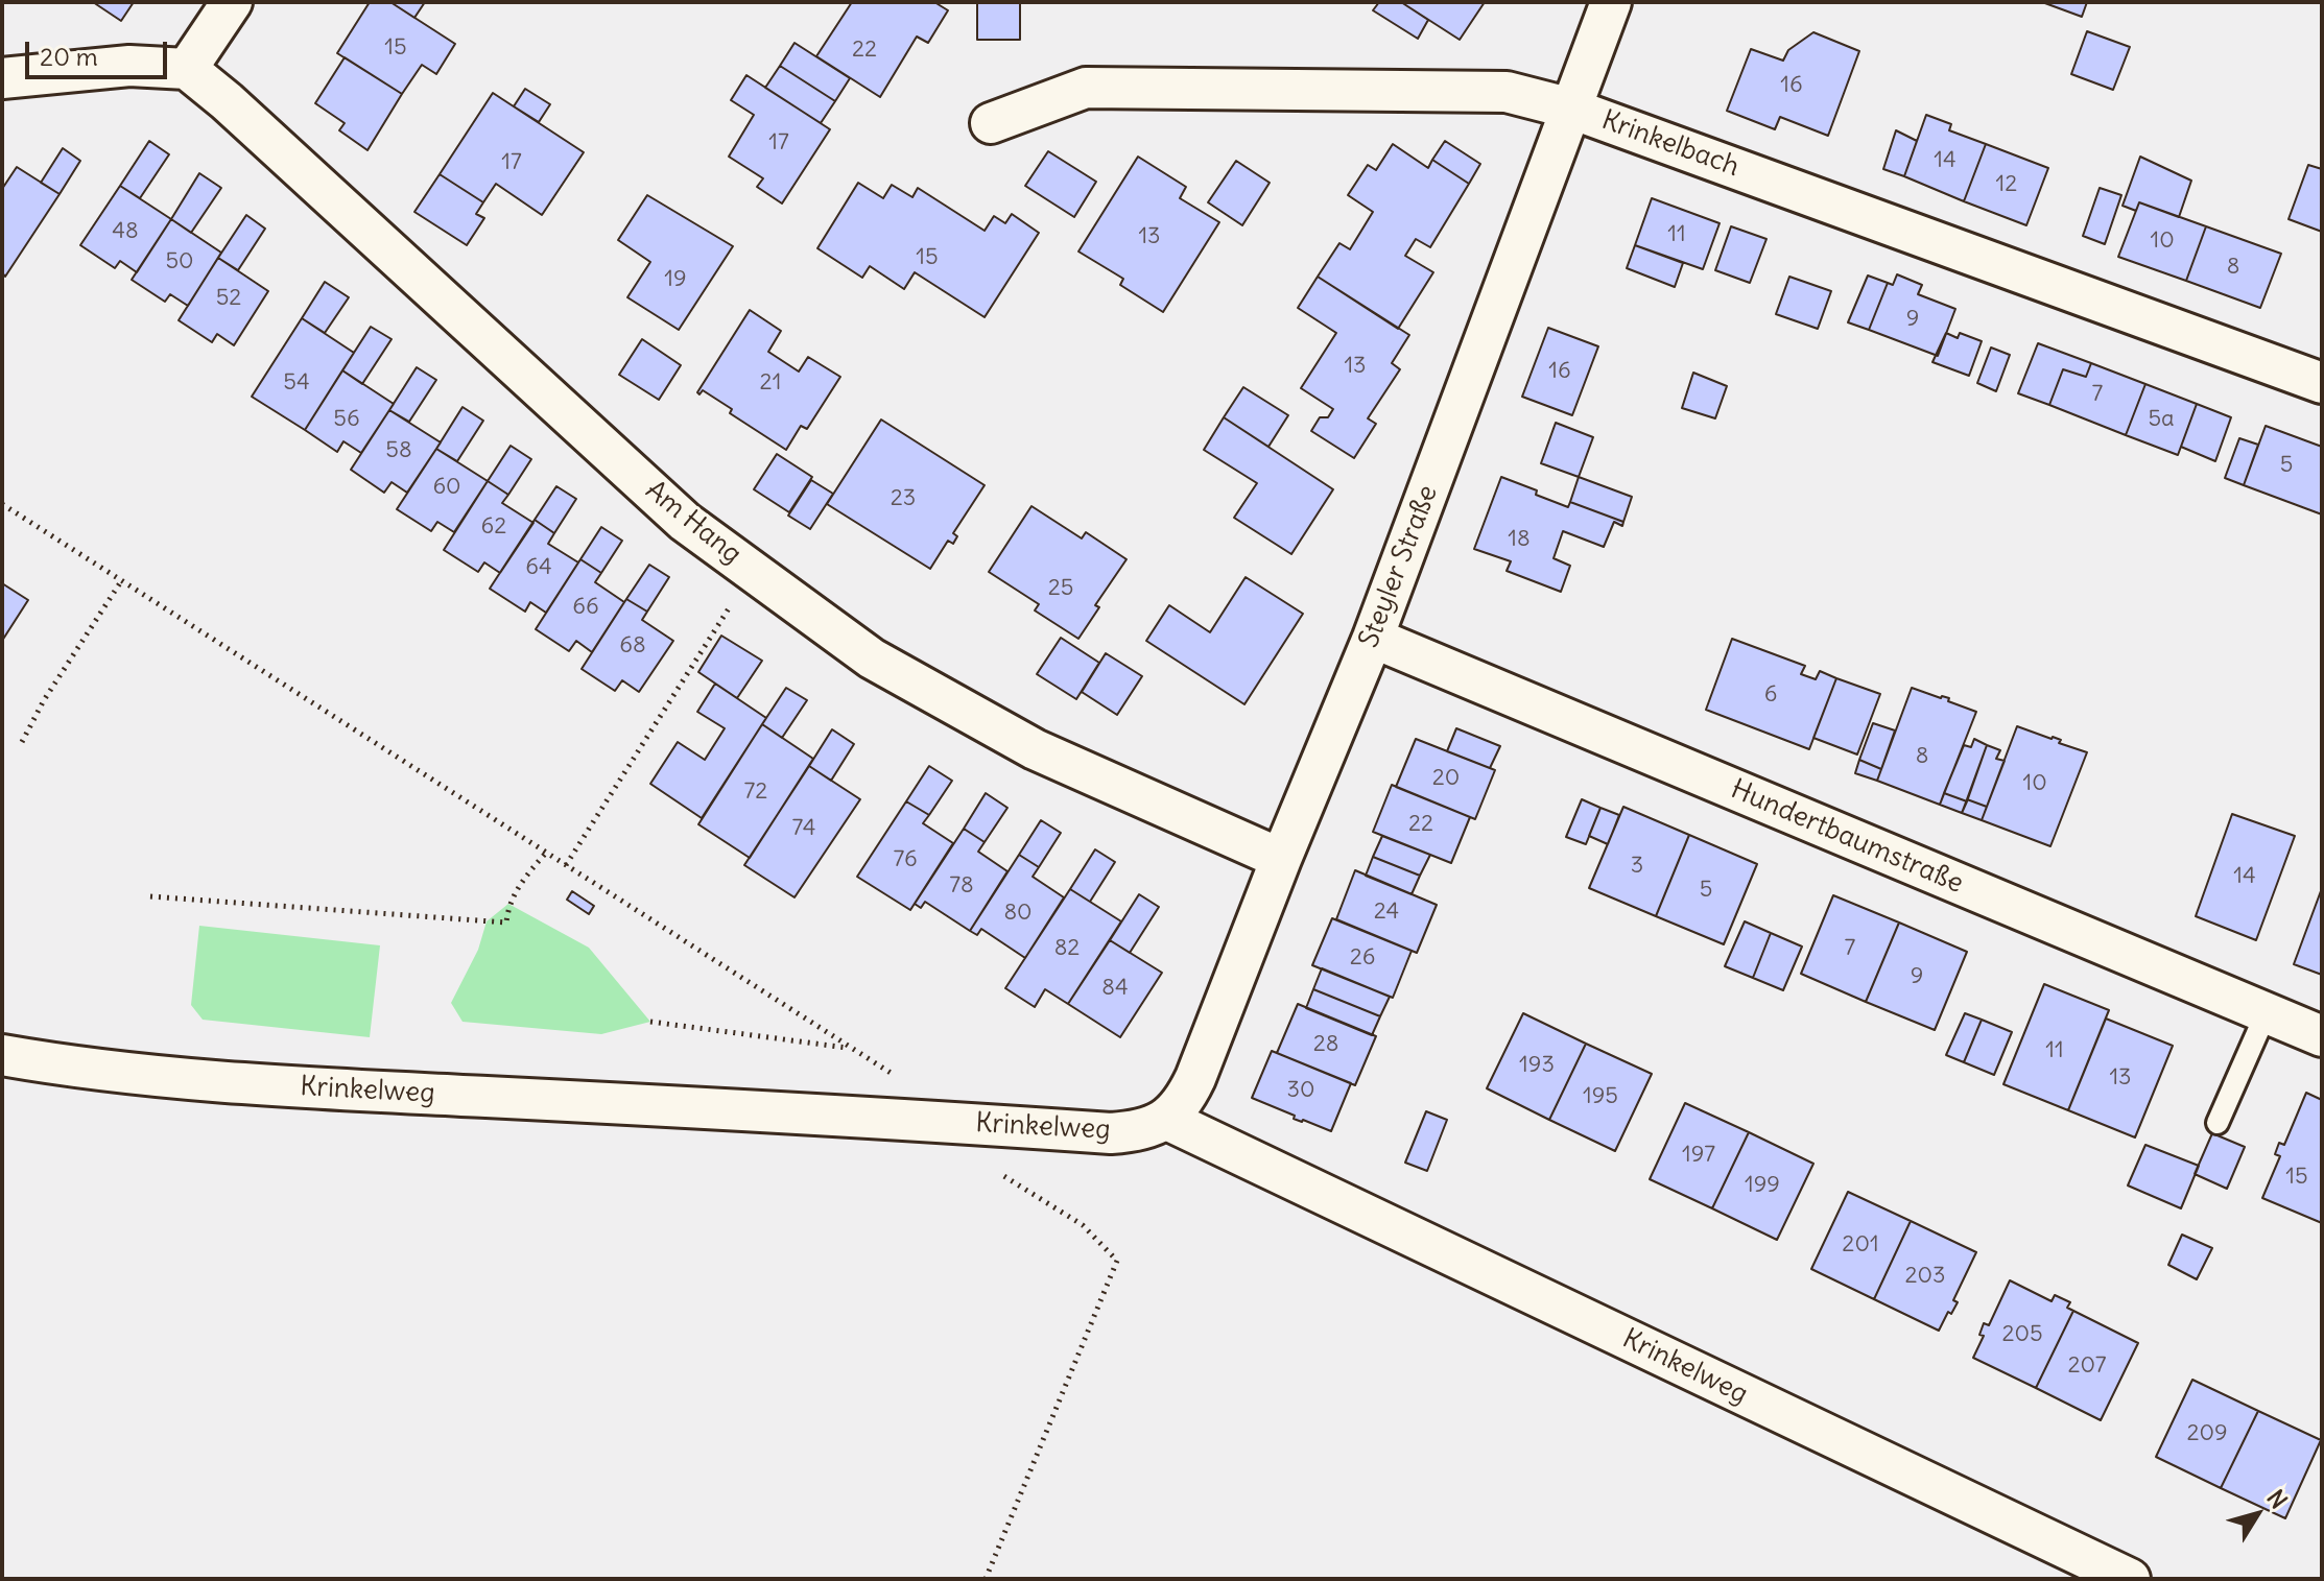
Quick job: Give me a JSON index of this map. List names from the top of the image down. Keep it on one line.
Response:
{"streets":{"street":["Krinkelbach","Am Hang","Steyler Straße","Hundertbaumstraße","Krinkelweg"]},"crossings":[["Krinkelbach","Steyler Straße"],["Am Hang","Steyler Straße"],["Steyler Straße","Hundertbaumstraße"],["Steyler Straße","Krinkelweg"]],"house_numbers":["15","22","16","17","14","17","12","48","11","13","10","15","50","8","19","52","9","13","16","54","21","7","56","5a","58","5","60","23","62","18","64","25","66","68","6","8","20","10","72","22","74","76","3","14","78","5","24","80","82","7","26","9","84","28","11","193","13","30","195","197","15","199","201","203","205","207","209"],"scale_bar":"20 m","north":"top right"}
